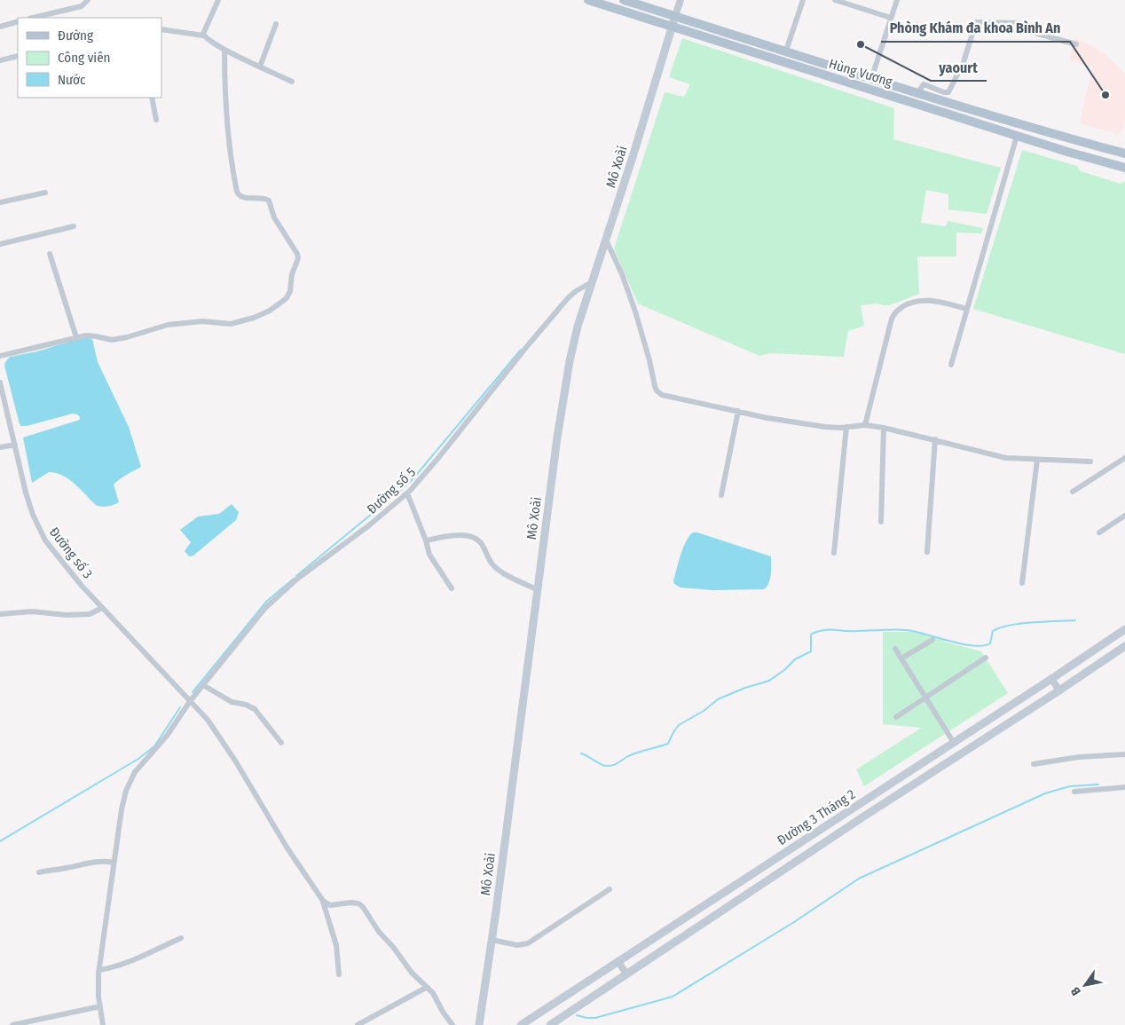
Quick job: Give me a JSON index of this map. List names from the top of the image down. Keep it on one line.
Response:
{"streets":{"main road":["Hùng Vương","Mô Xoài","Đường 3 Tháng 2"],"street":["Đường số 5","Đường số 3"]},"crossings":[["Hùng Vương","Mô Xoài"],["Mô Xoài","Đường số 5"],["Đường số 5","Đường số 3"]],"places":["yaourt","Phòng Khám đa khoa Bình An"],"legend":["Đường","Công viên","Nước"],"north":"bottom left"}
